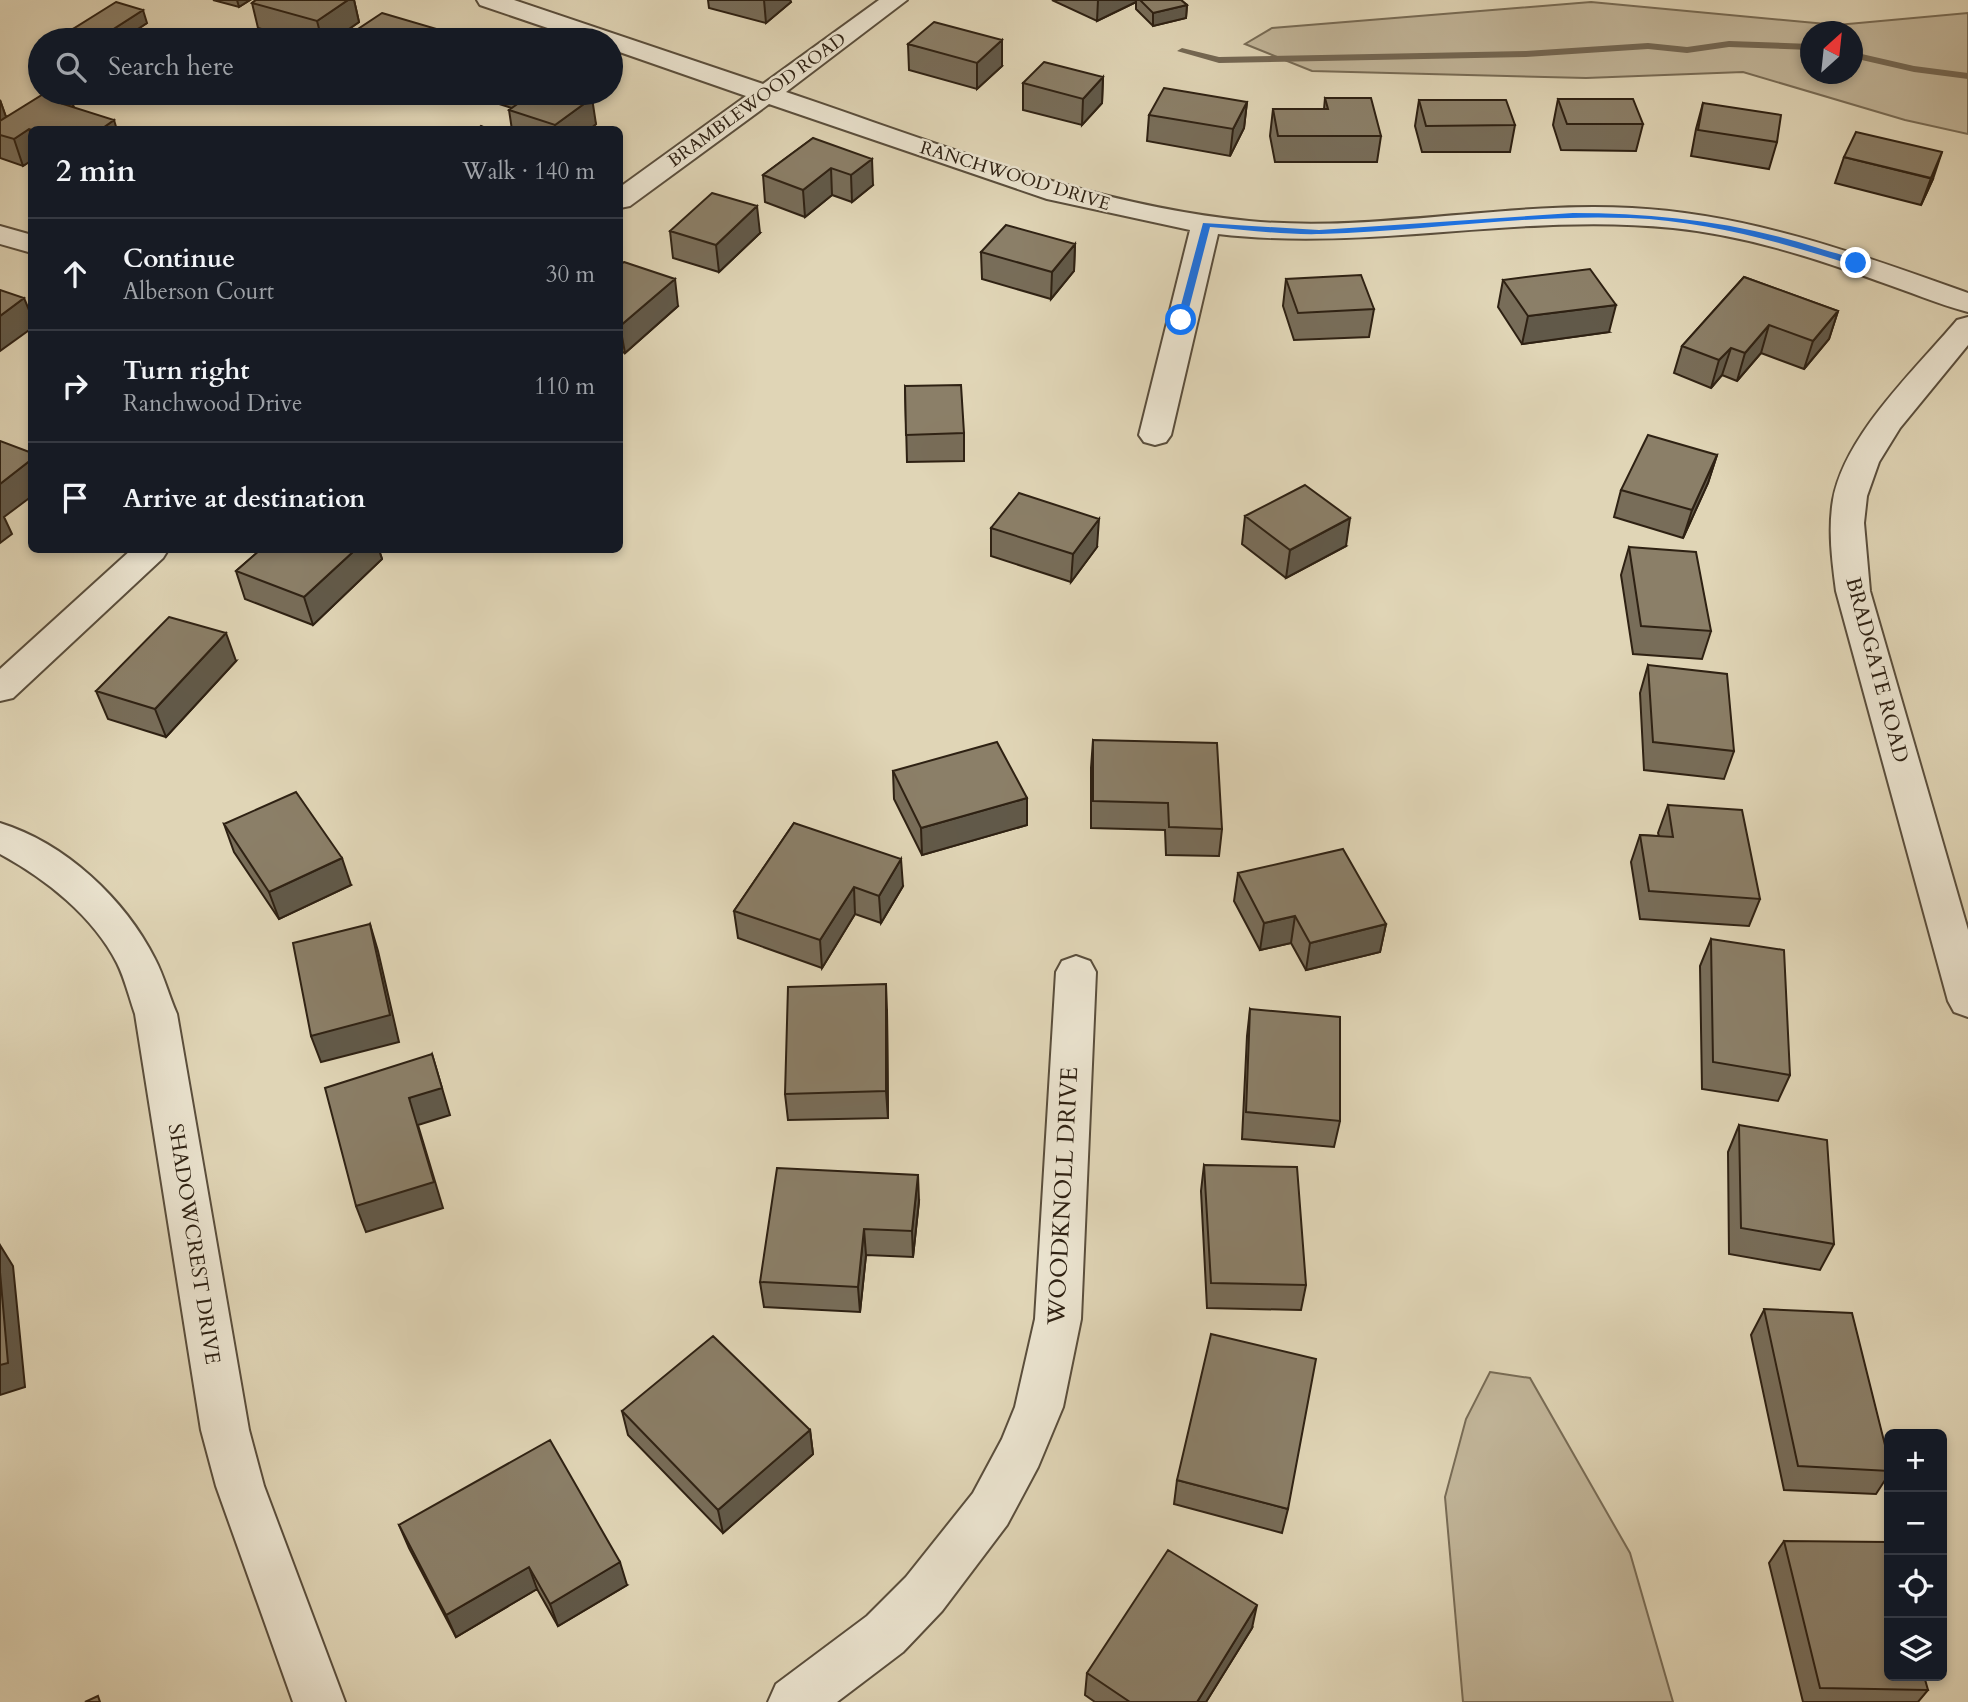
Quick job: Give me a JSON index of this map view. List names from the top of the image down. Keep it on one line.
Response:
{"streets":{"street":["BRAMBLEWOOD ROAD","RANCHWOOD DRIVE","BRADGATE ROAD","WOODKNOLL DRIVE","SHADOWCREST DRIVE"]},"crossings":[["BRAMBLEWOOD ROAD","RANCHWOOD DRIVE"]],"north":"top right","page":{"search":"Search here","heading":["2 min","Walk · 140 m"],"list":[["Continue","Alberson Court","30 m"],["Turn right","Ranchwood Drive","110 m"],"Arrive at destination"],"map_buttons":["+","−"]}}
